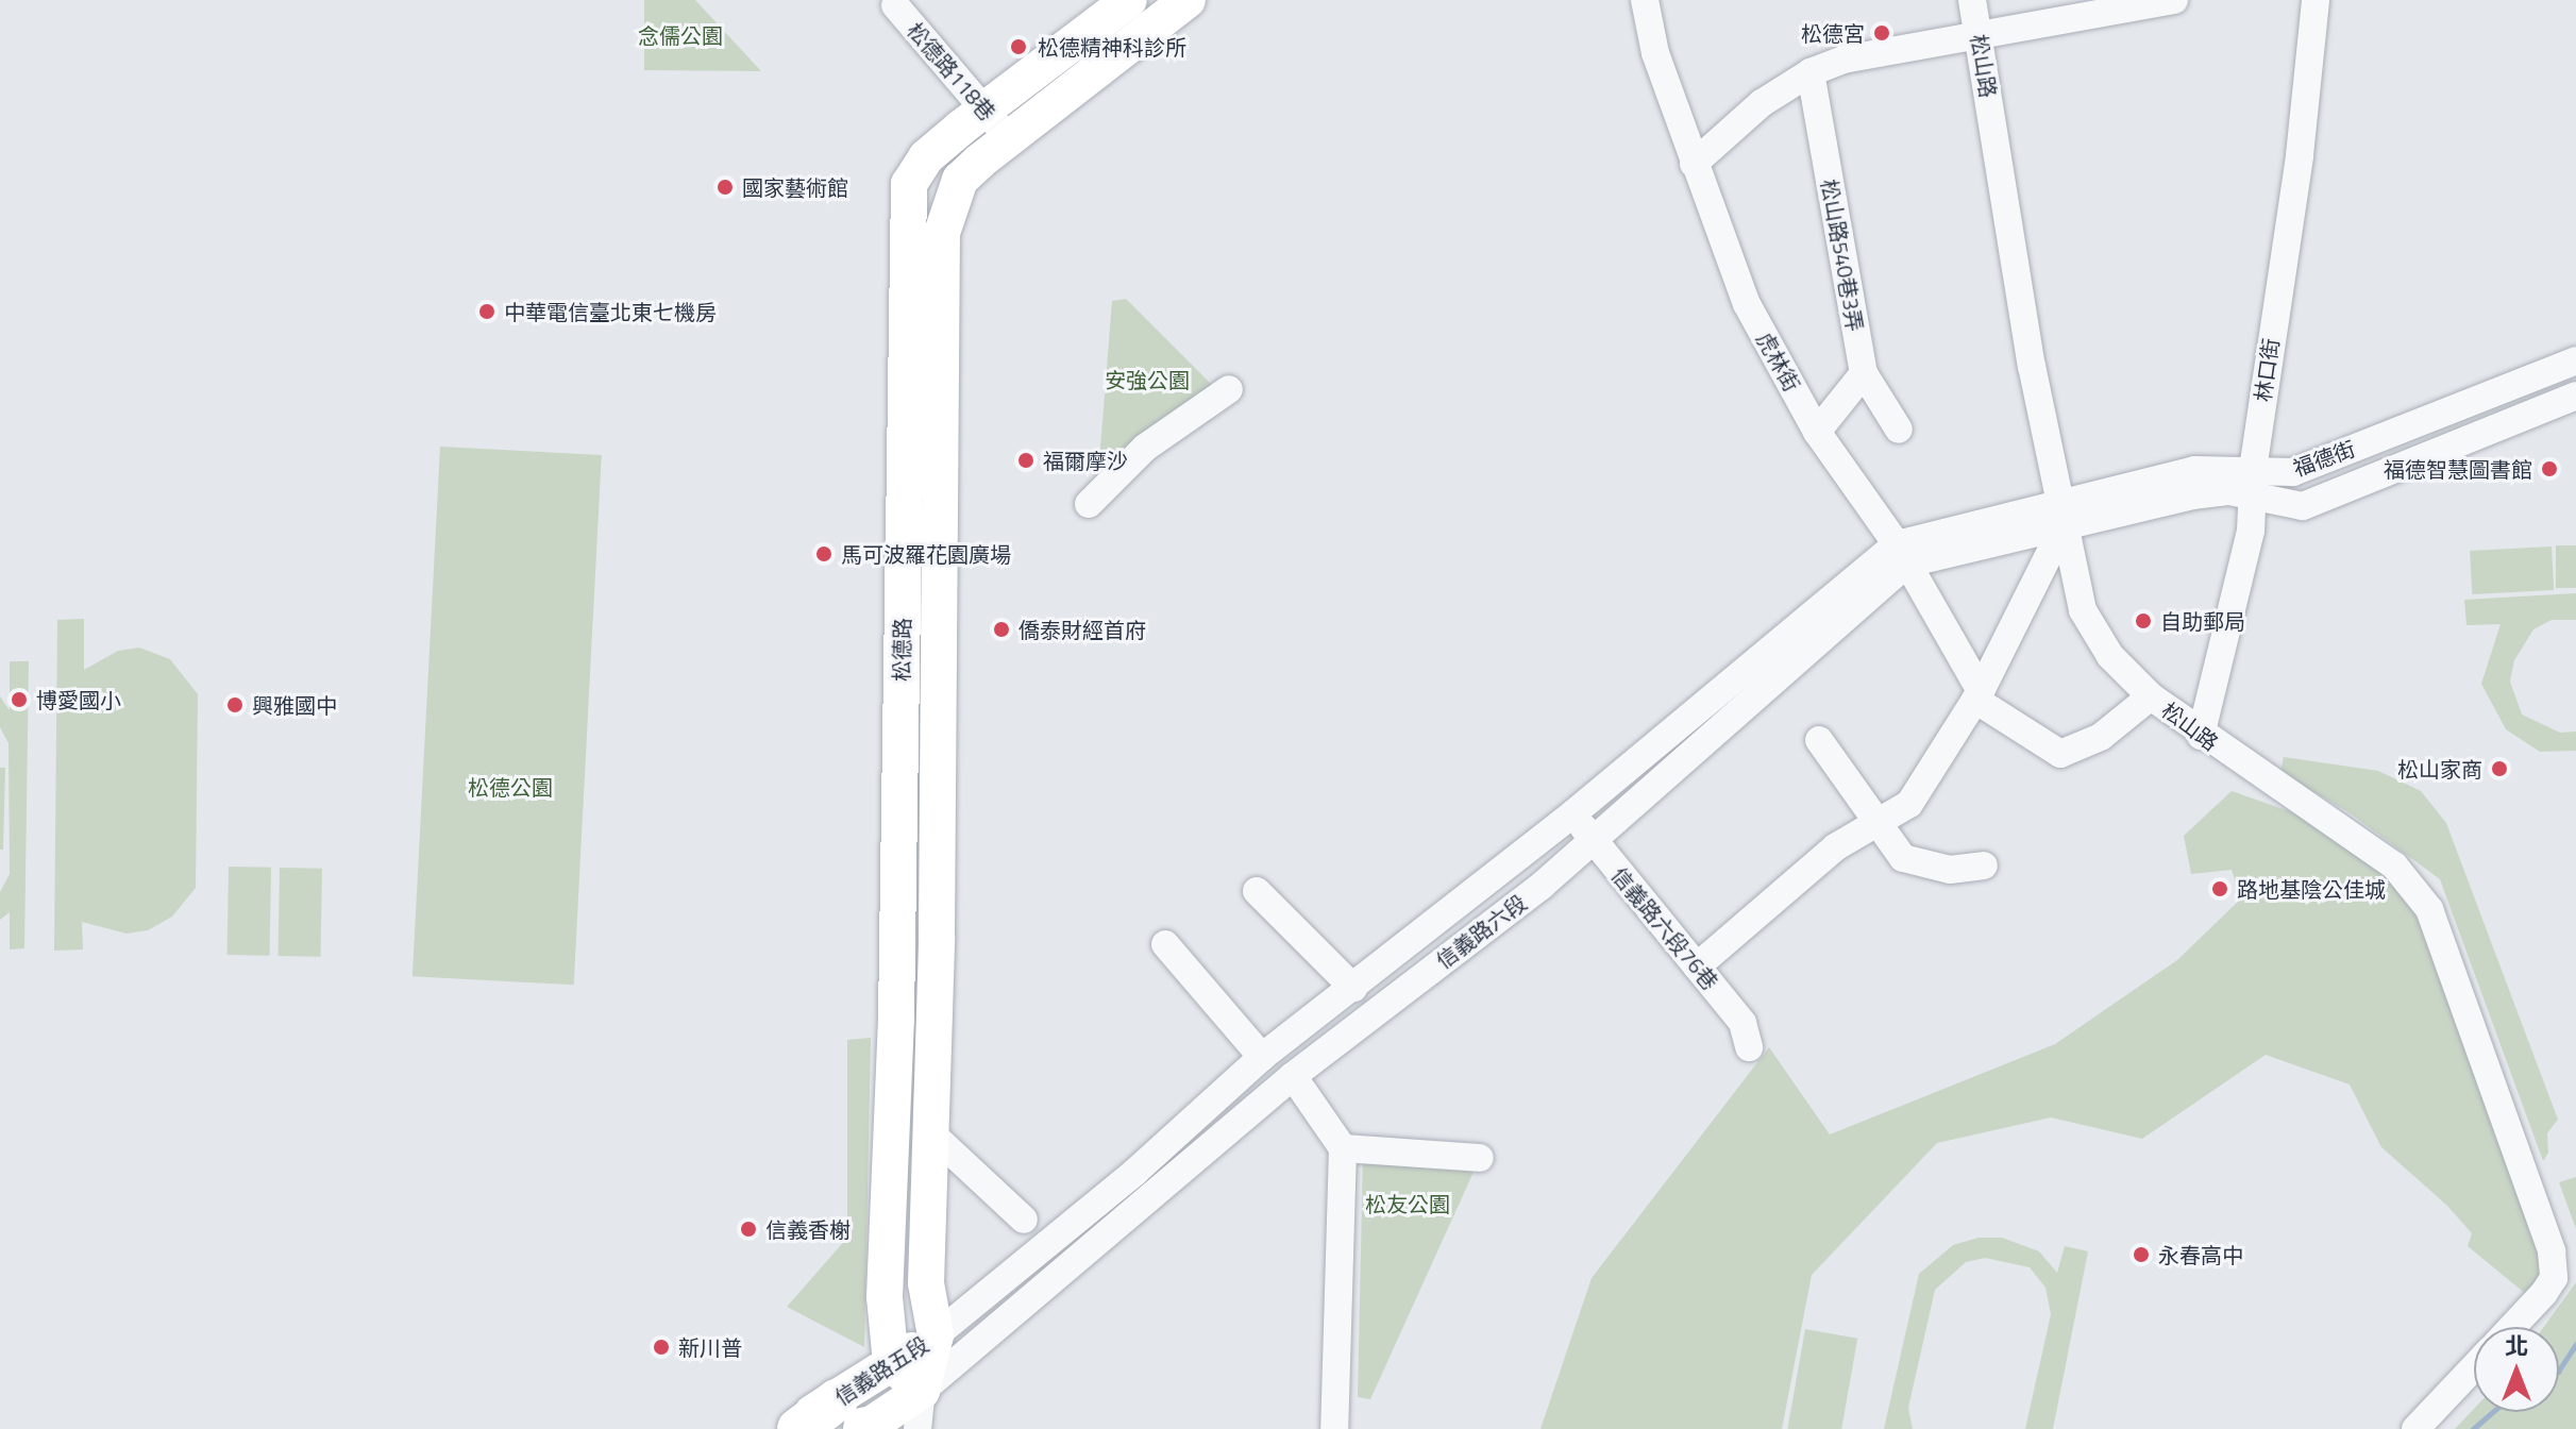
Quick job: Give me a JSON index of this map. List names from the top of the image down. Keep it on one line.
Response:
{"streets":{"main road":["松德路","信義路五段"],"street":["松山路","松德路118巷","松山路540巷3弄","虎林街","林口街","福德街","信義路六段76巷","信義路六段"]},"crossings":[["松山路","林口街"],["松山路","福德街"],["松山路","信義路六段"],["松德路118巷","松德路"],["虎林街","信義路六段"],["林口街","福德街"],["福德街","信義路六段"],["松德路","信義路六段"],["松德路","信義路五段"],["信義路六段76巷","信義路六段"],["信義路六段","信義路五段"]],"parks":["念儒公園","安強公園","松德公園","松友公園"],"places":["松德宮","松德精神科診所","國家藝術館","中華電信臺北東七機房","福爾摩沙","福德智慧圖書館","馬可波羅花園廣場","自助郵局","僑泰財經首府","博愛國小","興雅國中","松山家商","路地基陰公佳城","信義香榭","永春高中","新川普"],"north":"top"}
